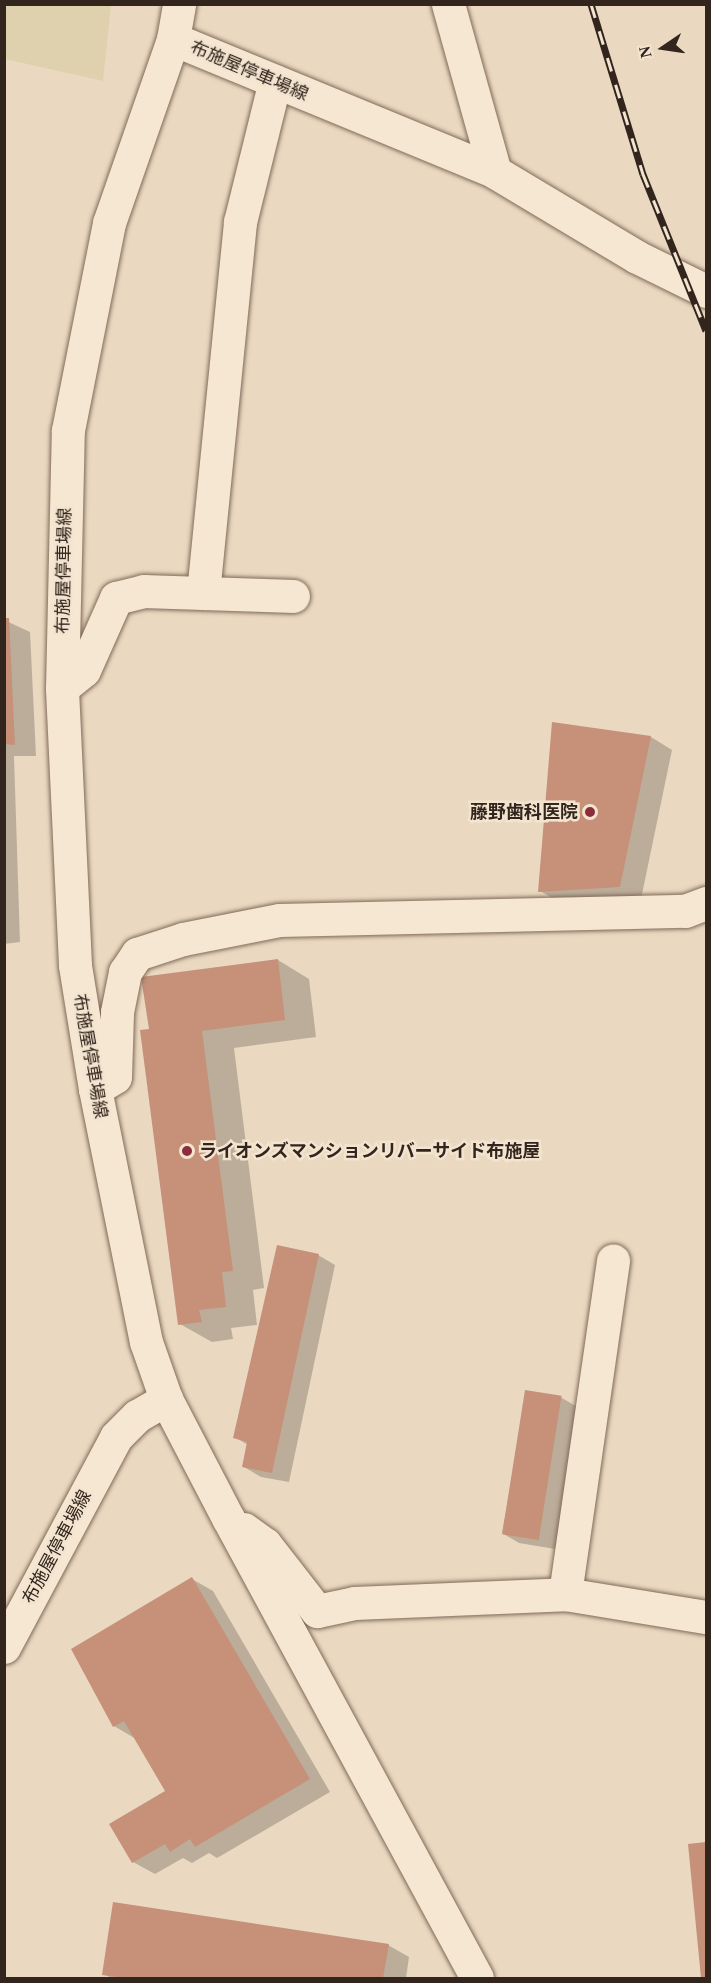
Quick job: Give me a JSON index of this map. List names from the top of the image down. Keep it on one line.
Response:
{"streets":{"street":["布施屋停車場線"]},"places":["藤野歯科医院","ライオンズマンションリバーサイド布施屋"],"north":"left"}
